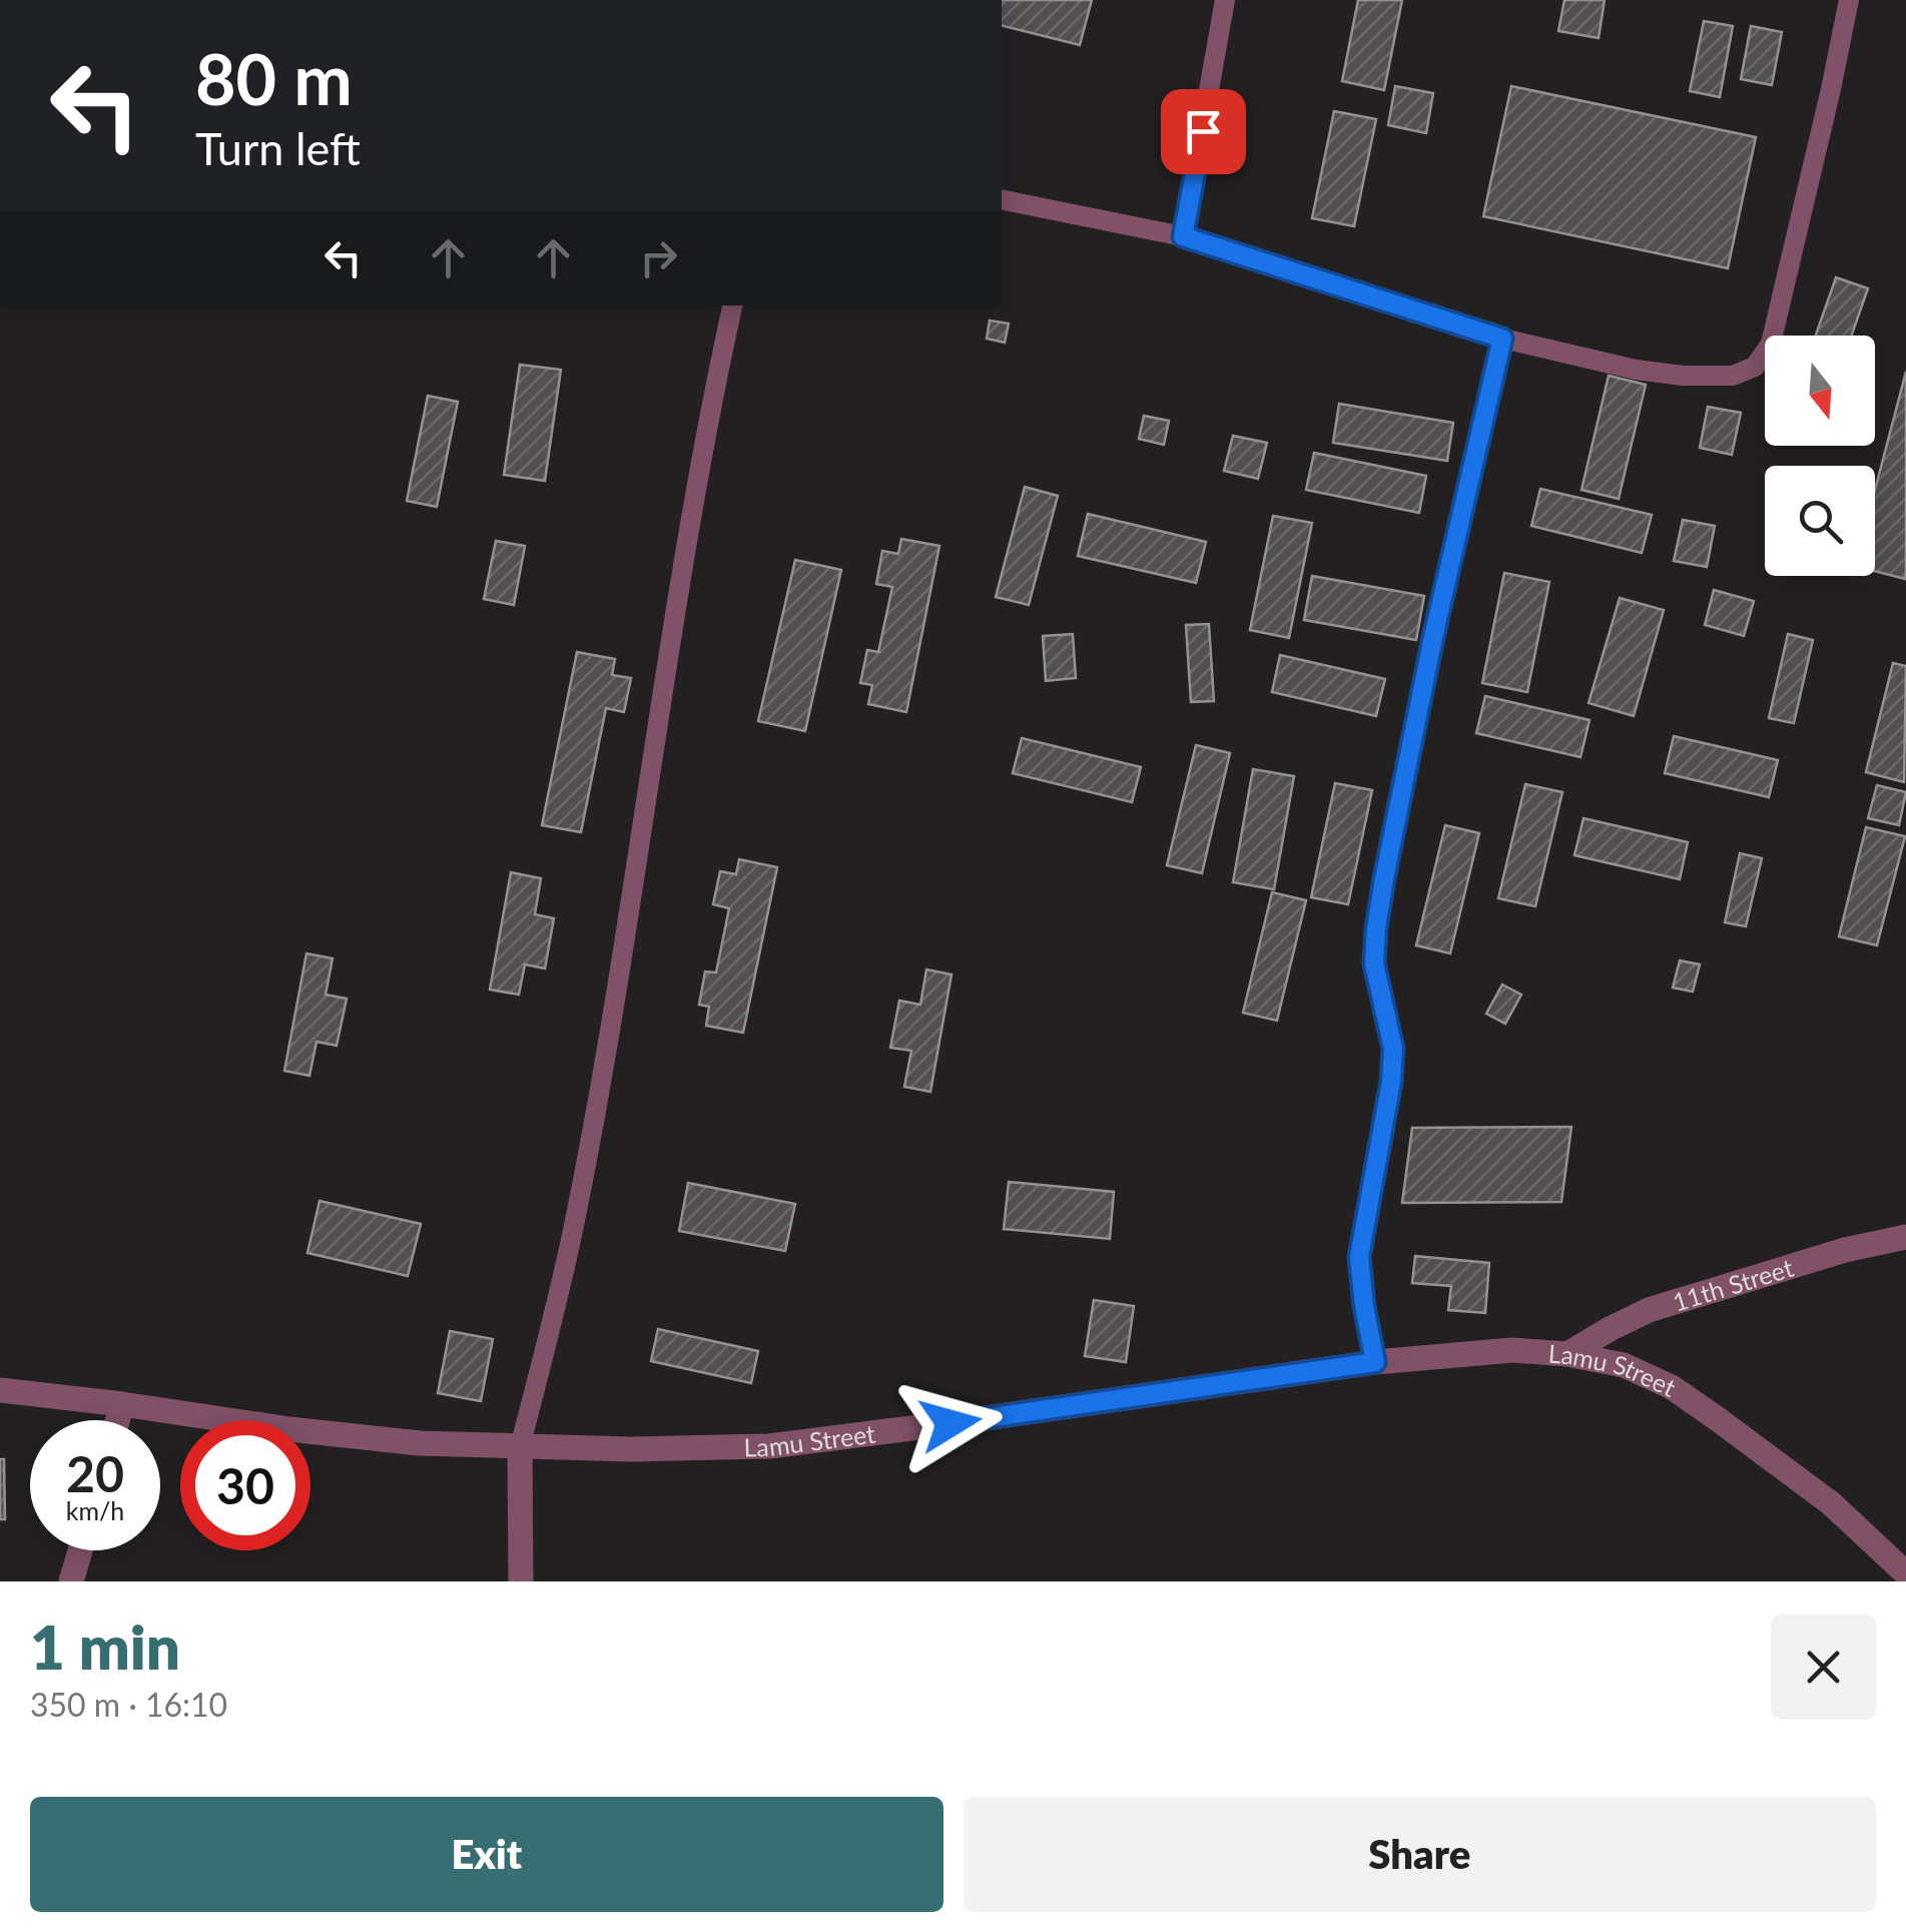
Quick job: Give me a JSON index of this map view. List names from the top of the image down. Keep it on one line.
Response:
{"streets":{"street":["11th Street","Lamu Street"]},"crossings":[["11th Street","Lamu Street"]],"north":"bottom","page":{"turn":["80 m","Turn left"],"speed":"20 km/h","limit":"30","heading":["1 min","350 m · 16:10"],"buttons":["Exit","Share"]}}
